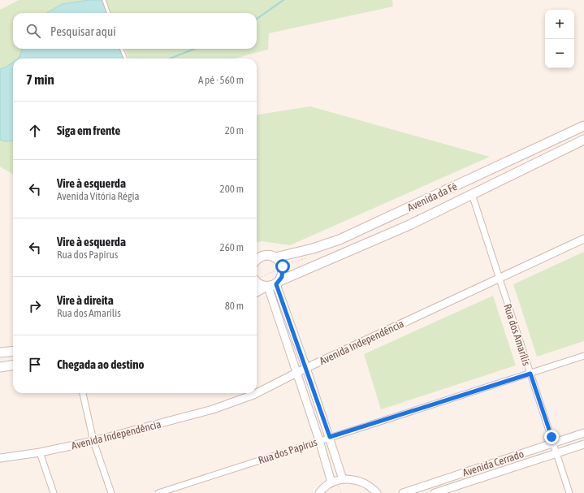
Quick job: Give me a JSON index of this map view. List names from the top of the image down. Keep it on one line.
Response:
{"streets":{"main road":["Avenida da Fé"],"street":["Rua dos Amarílis","Avenida Independência","Rua dos Papirus","Avenida Cerrado"]},"crossings":[["Avenida da Fé","Rua dos Amarílis"],["Rua dos Amarílis","Avenida Independência"],["Rua dos Amarílis","Rua dos Papirus"],["Rua dos Amarílis","Avenida Cerrado"]],"page":{"map_buttons":["+","−"],"search":"Pesquisar aqui","heading":["7 min","A pé · 560 m"],"list":[["Siga em frente","20 m"],["Vire à esquerda","Avenida Vitória Régia","200 m"],["Vire à esquerda","Rua dos Papirus","260 m"],["Vire à direita","Rua dos Amarílis","80 m"],"Chegada ao destino"]}}
